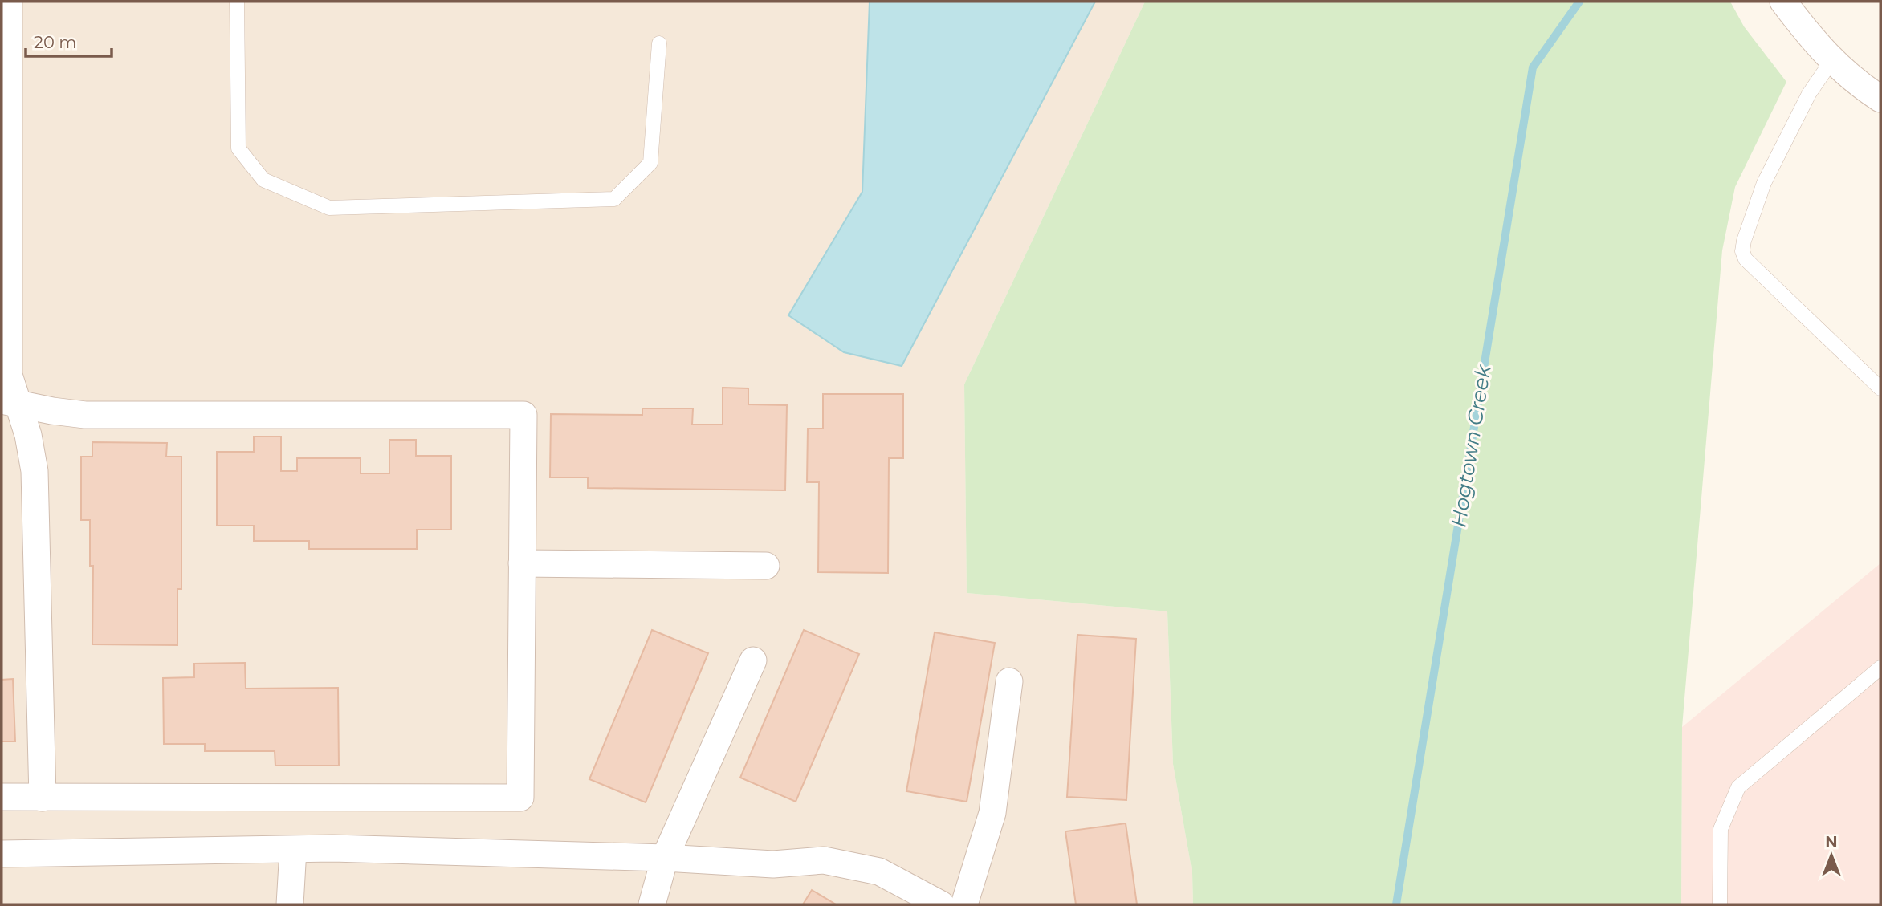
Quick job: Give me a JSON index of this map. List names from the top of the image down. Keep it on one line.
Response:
{"water":["Hogtown Creek"],"scale_bar":"20 m","north":"top"}
